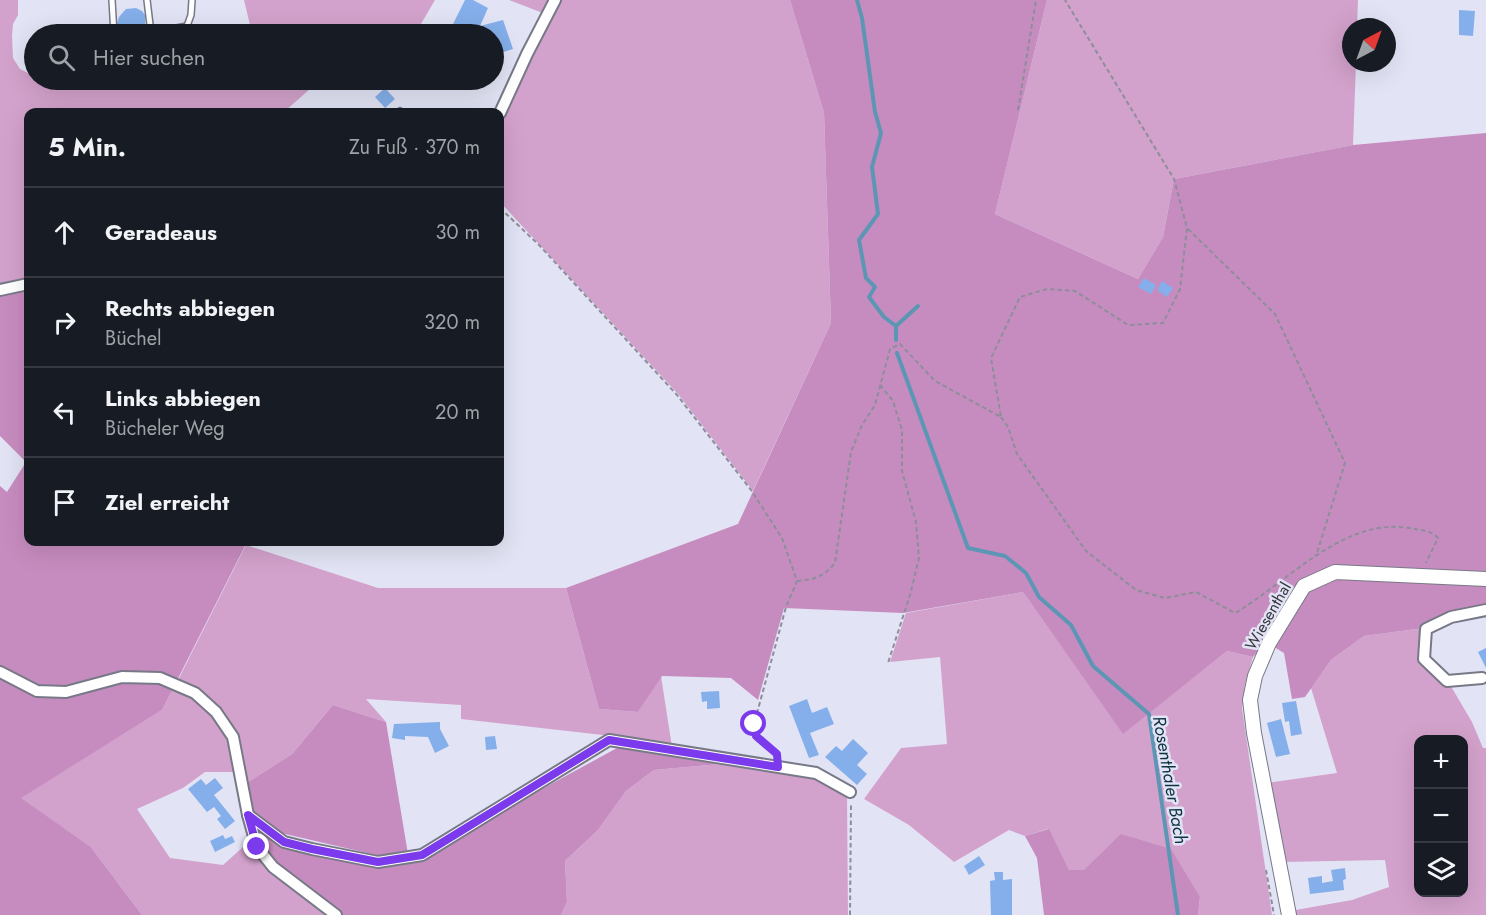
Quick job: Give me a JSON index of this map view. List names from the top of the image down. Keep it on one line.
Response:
{"streets":{"street":["Wiesenthal"]},"water":["Rosenthaler Bach"],"north":"top right","page":{"search":"Hier suchen","heading":["5 Min.","Zu Fuß · 370 m"],"list":[["Geradeaus","30 m"],["Rechts abbiegen","Büchel","320 m"],["Links abbiegen","Bücheler Weg","20 m"],"Ziel erreicht"],"map_buttons":["+","−"]}}
